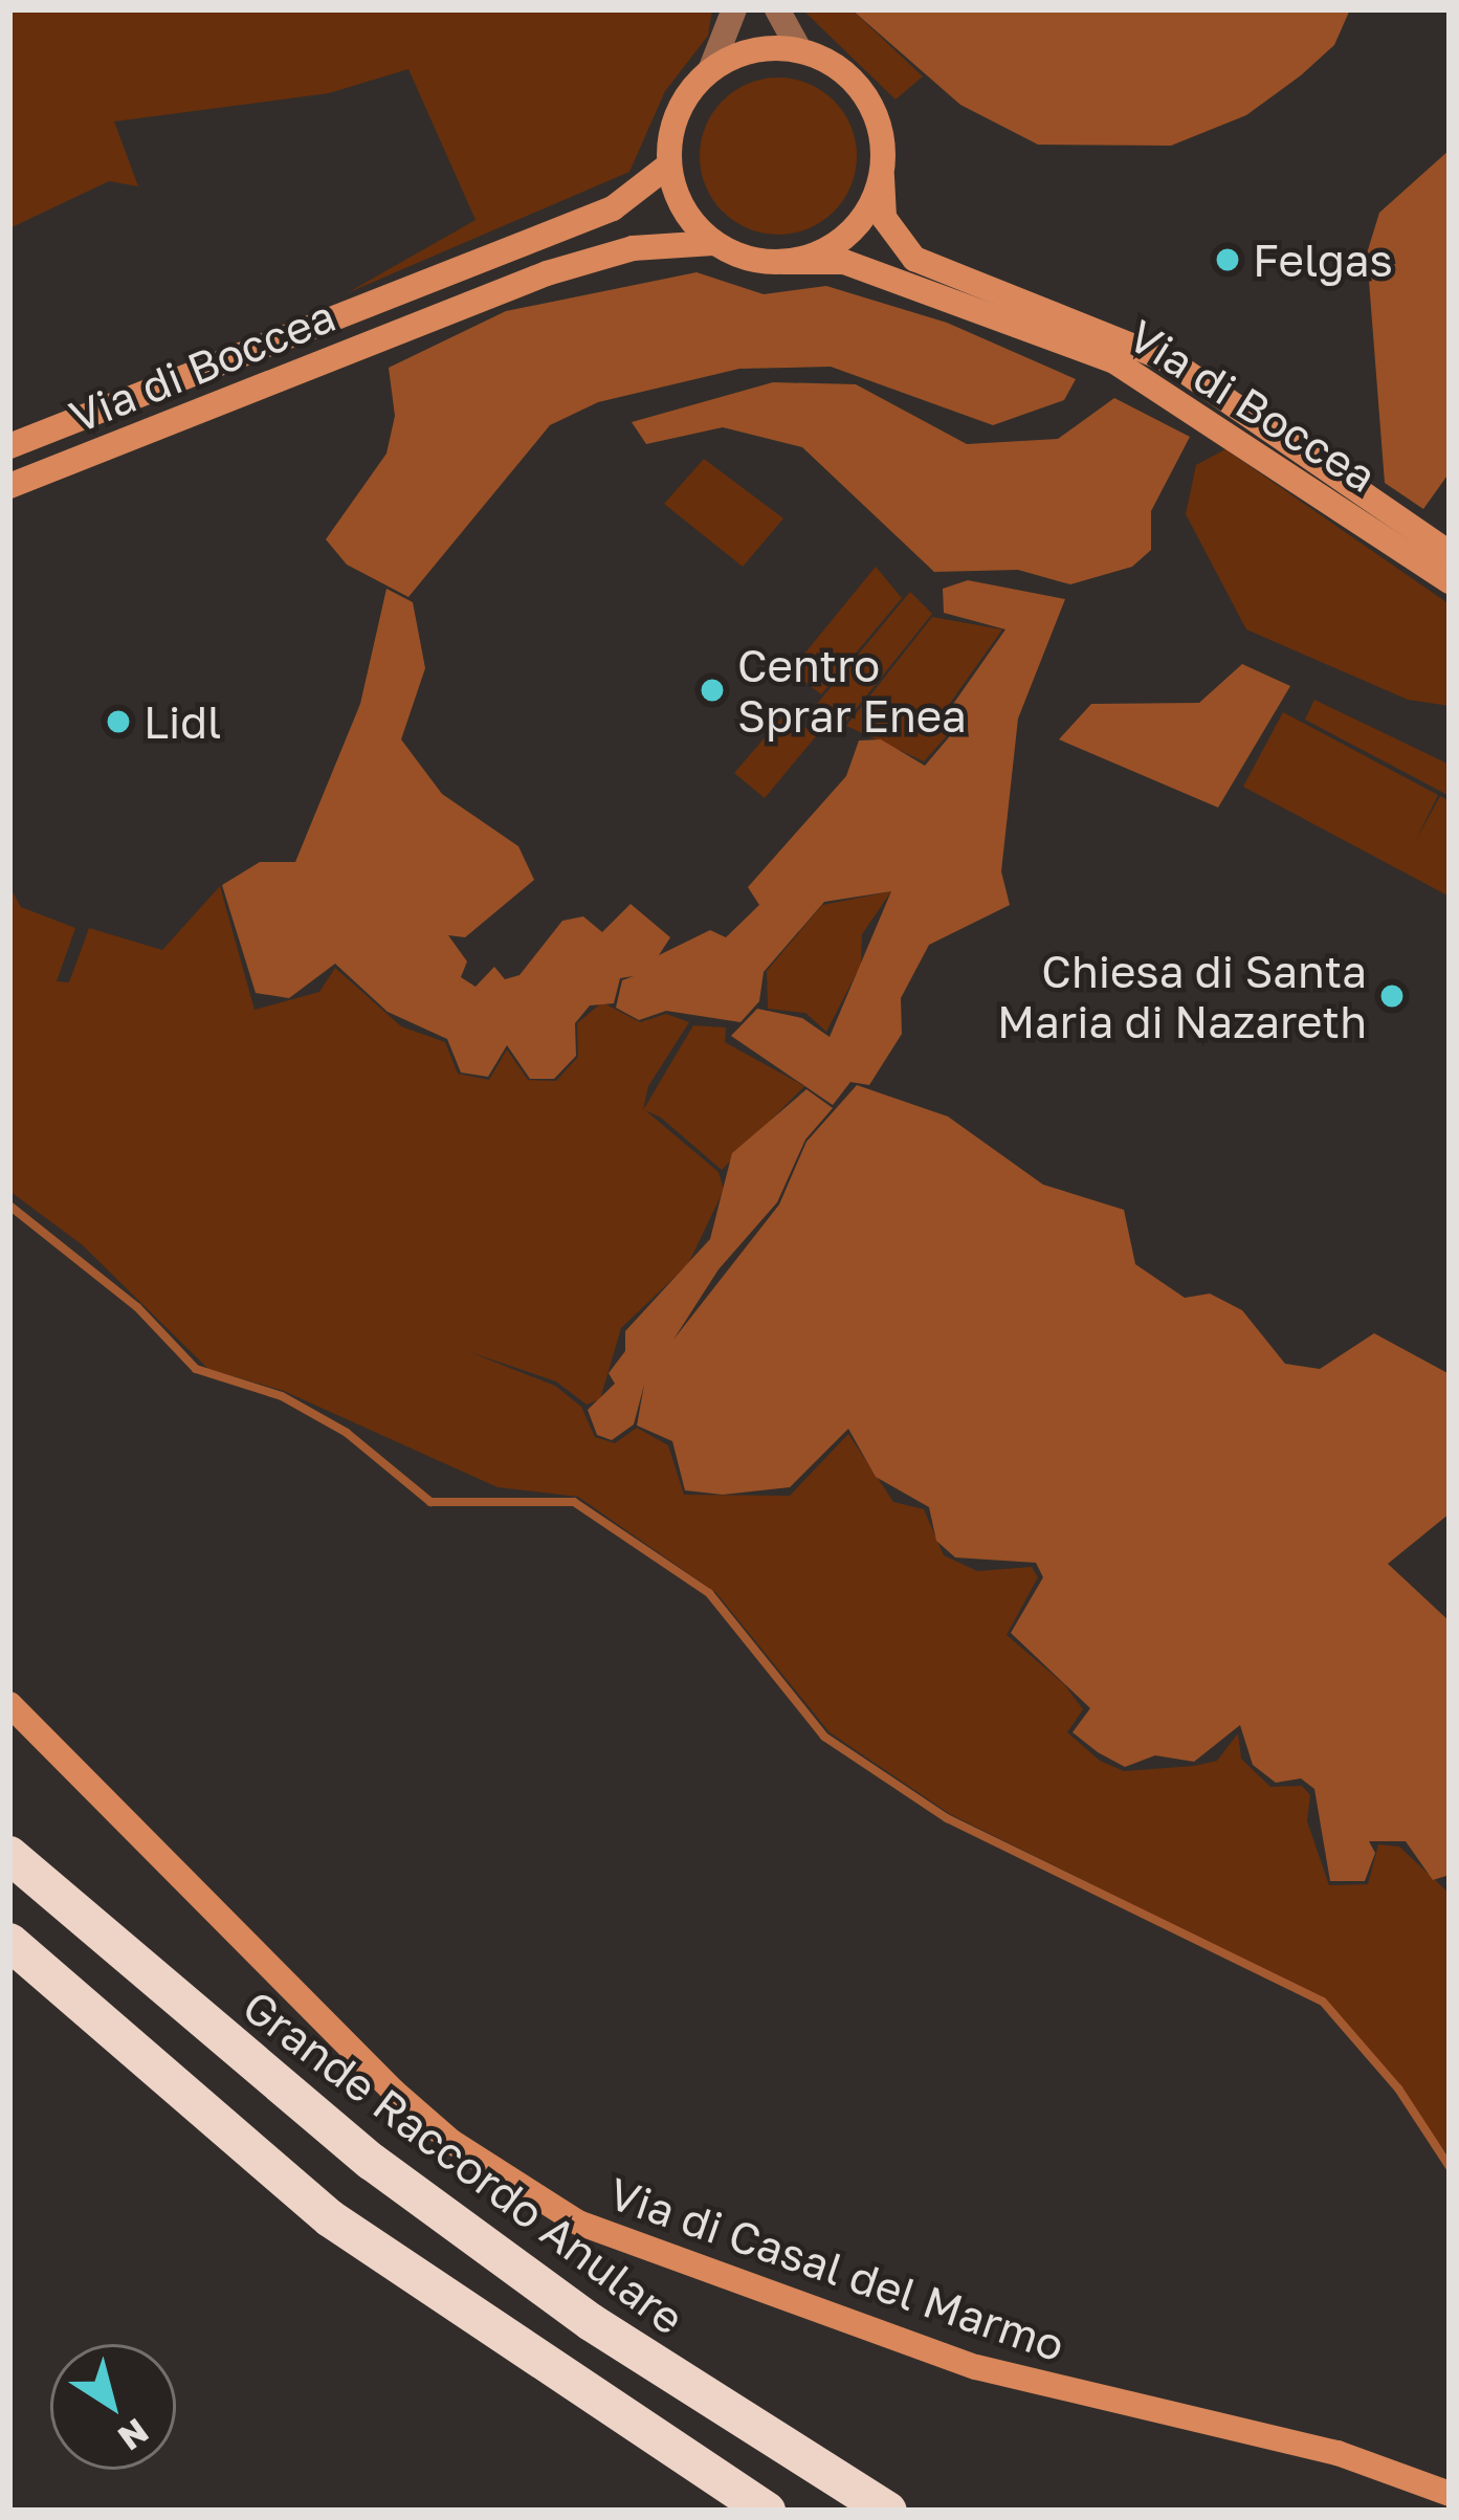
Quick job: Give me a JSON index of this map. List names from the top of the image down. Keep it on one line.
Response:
{"streets":{"highway":["Grande Raccordo Anulare"],"main road":["Via di Boccea","Via di Casal del Marmo"]},"places":["Felgas","Centro Sprar Enea","Lidl","Chiesa di Santa Maria di Nazareth"],"north":"bottom right"}
